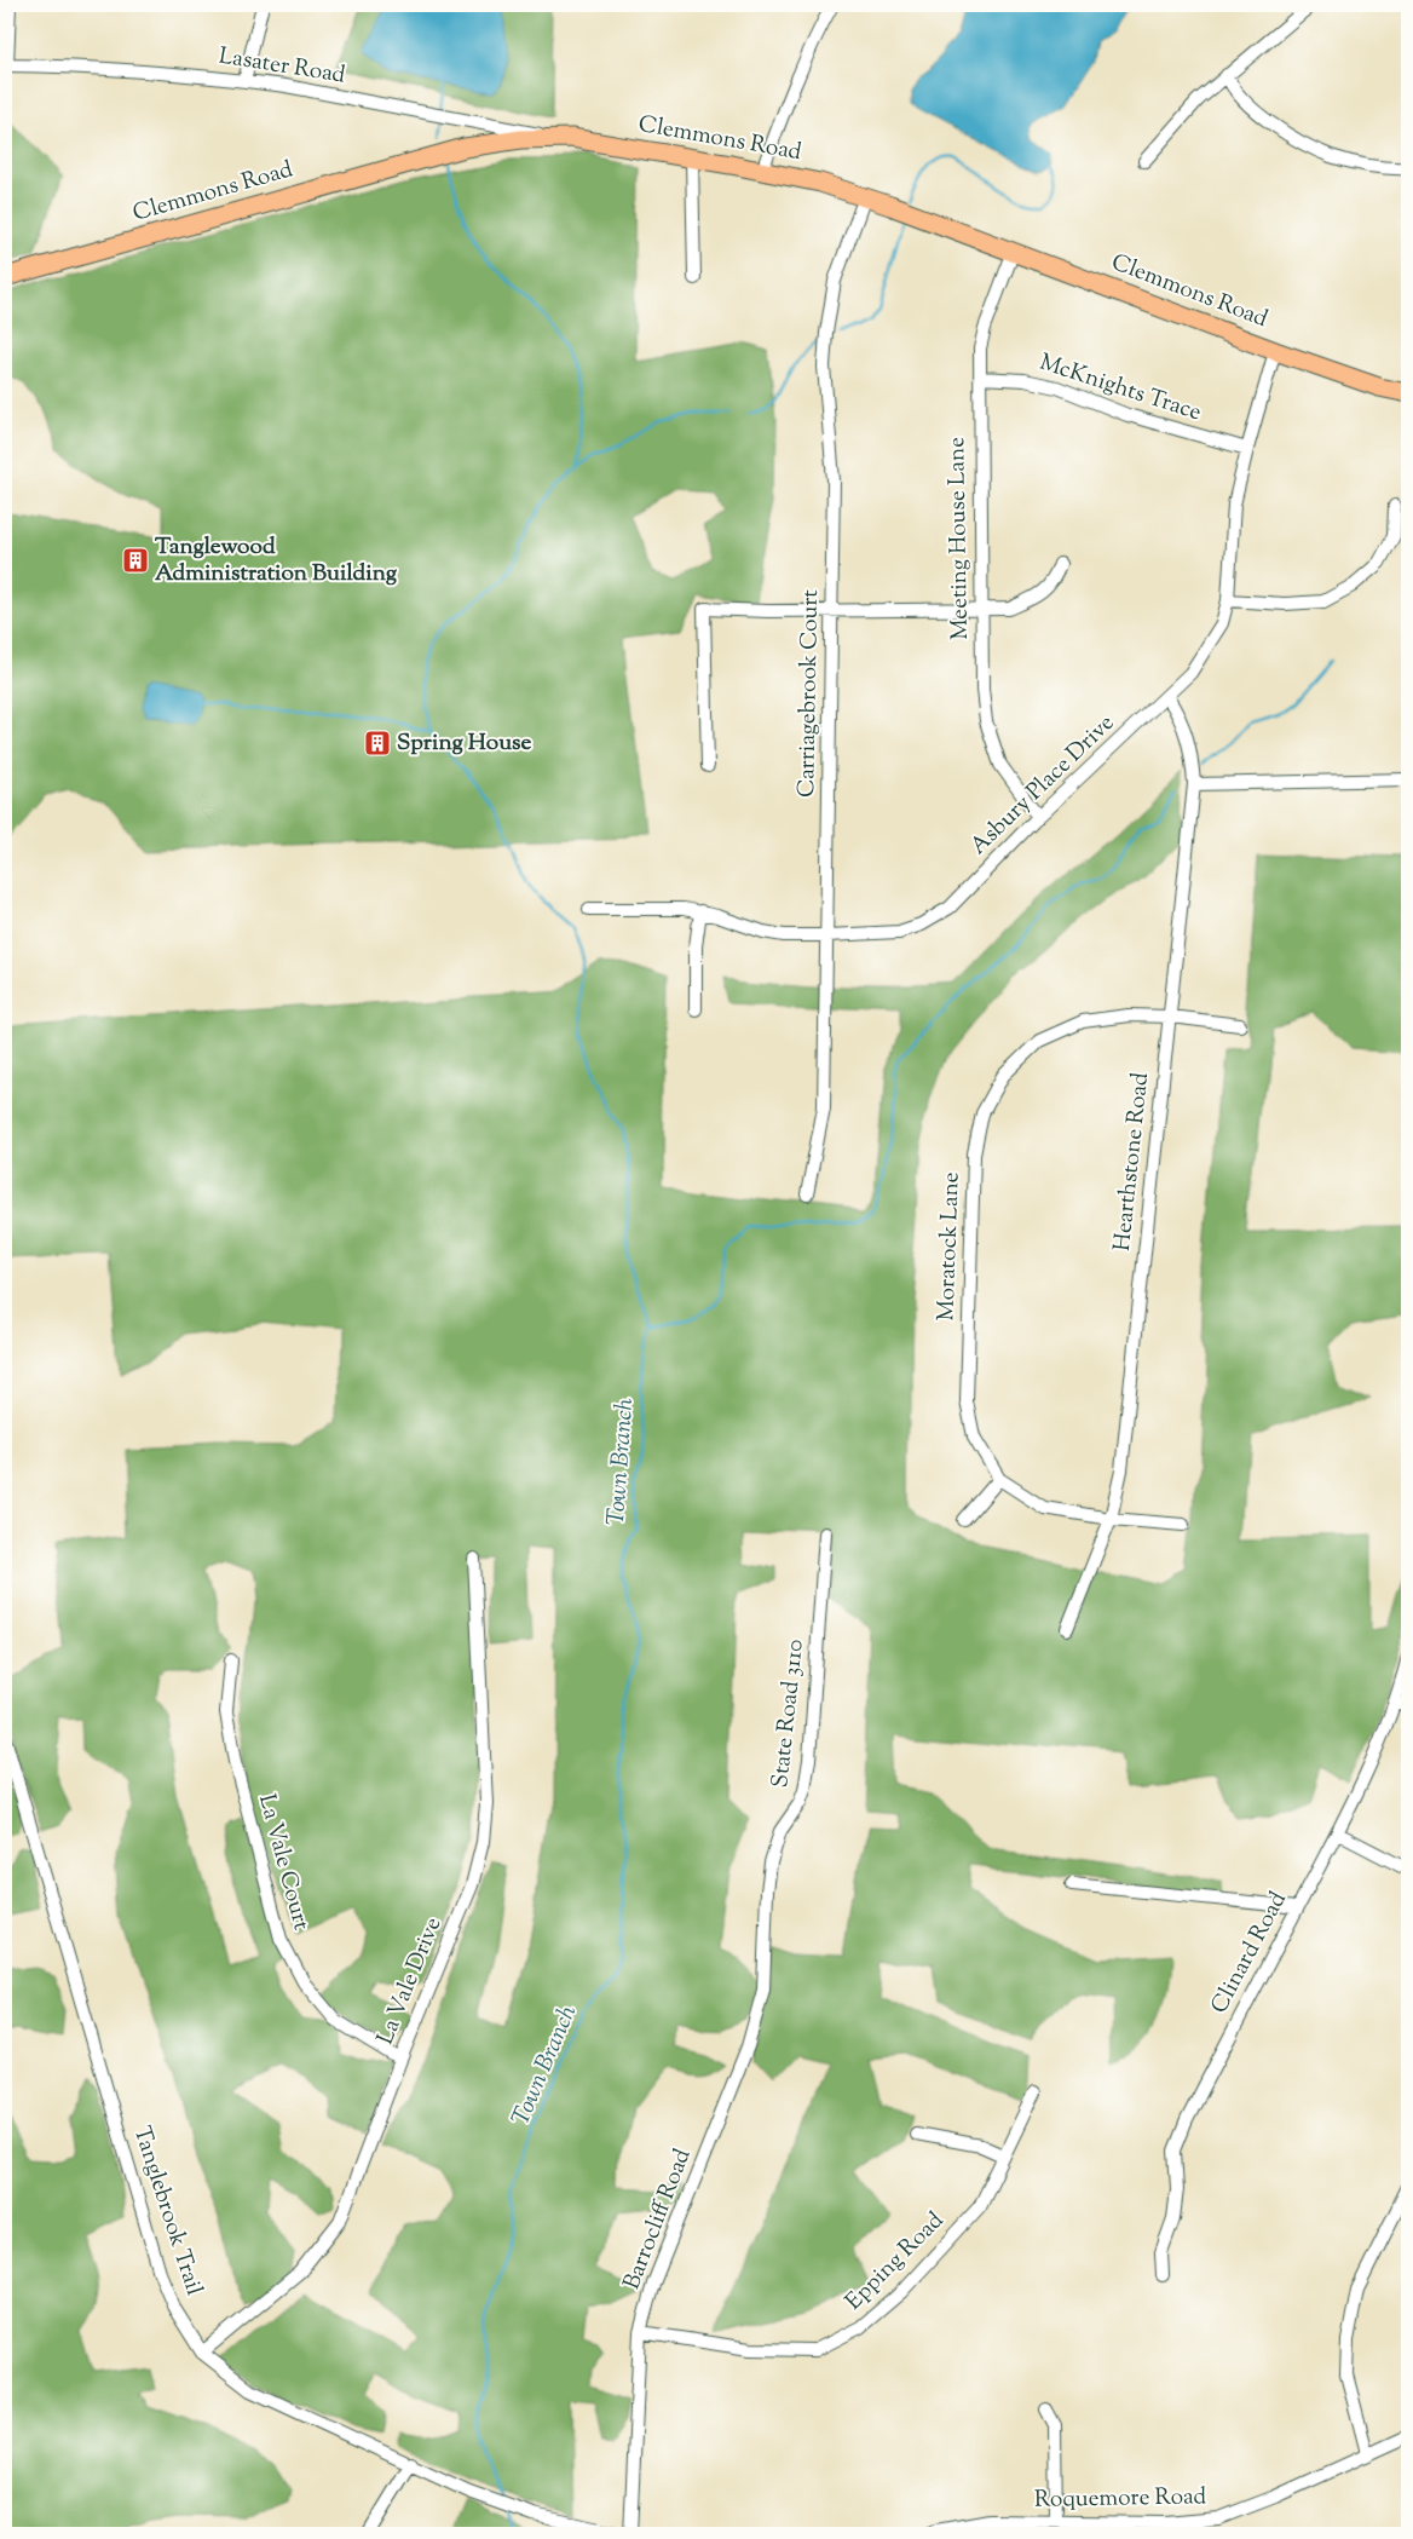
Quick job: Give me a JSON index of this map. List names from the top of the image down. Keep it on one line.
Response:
{"streets":{"main road":["Clemmons Road"],"street":["Lasater Road","McKnights Trace","Meeting House Lane","Carriagebrook Court","Asbury Place Drive","Hearthstone Road","Moratock Lane","State Road 3110","La Vale Court","Clinard Road","La Vale Drive","Tanglebrook Trail","Barrocliff Road","Epping Road","Roquemore Road"]},"crossings":[["Lasater Road","Clemmons Road"],["Clemmons Road","Meeting House Lane"],["Clemmons Road","Carriagebrook Court"],["Clemmons Road","Asbury Place Drive"],["McKnights Trace","Meeting House Lane"],["McKnights Trace","Asbury Place Drive"],["Meeting House Lane","Asbury Place Drive"],["Carriagebrook Court","Asbury Place Drive"],["Asbury Place Drive","Hearthstone Road"],["Hearthstone Road","Moratock Lane"],["State Road 3110","Barrocliff Road"],["La Vale Court","La Vale Drive"],["La Vale Drive","Tanglebrook Trail"],["Barrocliff Road","Epping Road"]],"water":["Town Branch"],"places":{"building":["Tanglewood Administration Building","Spring House"]}}
